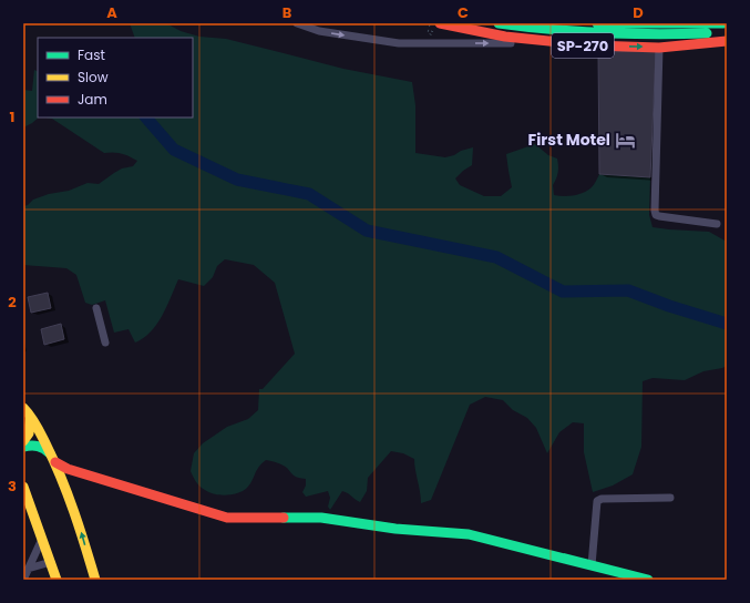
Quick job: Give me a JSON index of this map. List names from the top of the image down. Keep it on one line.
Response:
{"streets":{"main road":["SP-270"]},"places":{"hotel":["First Motel"]},"legend":["Fast","Slow","Jam"],"grid":{"columns":["A","B","C","D"],"rows":["1","2","3"]}}
